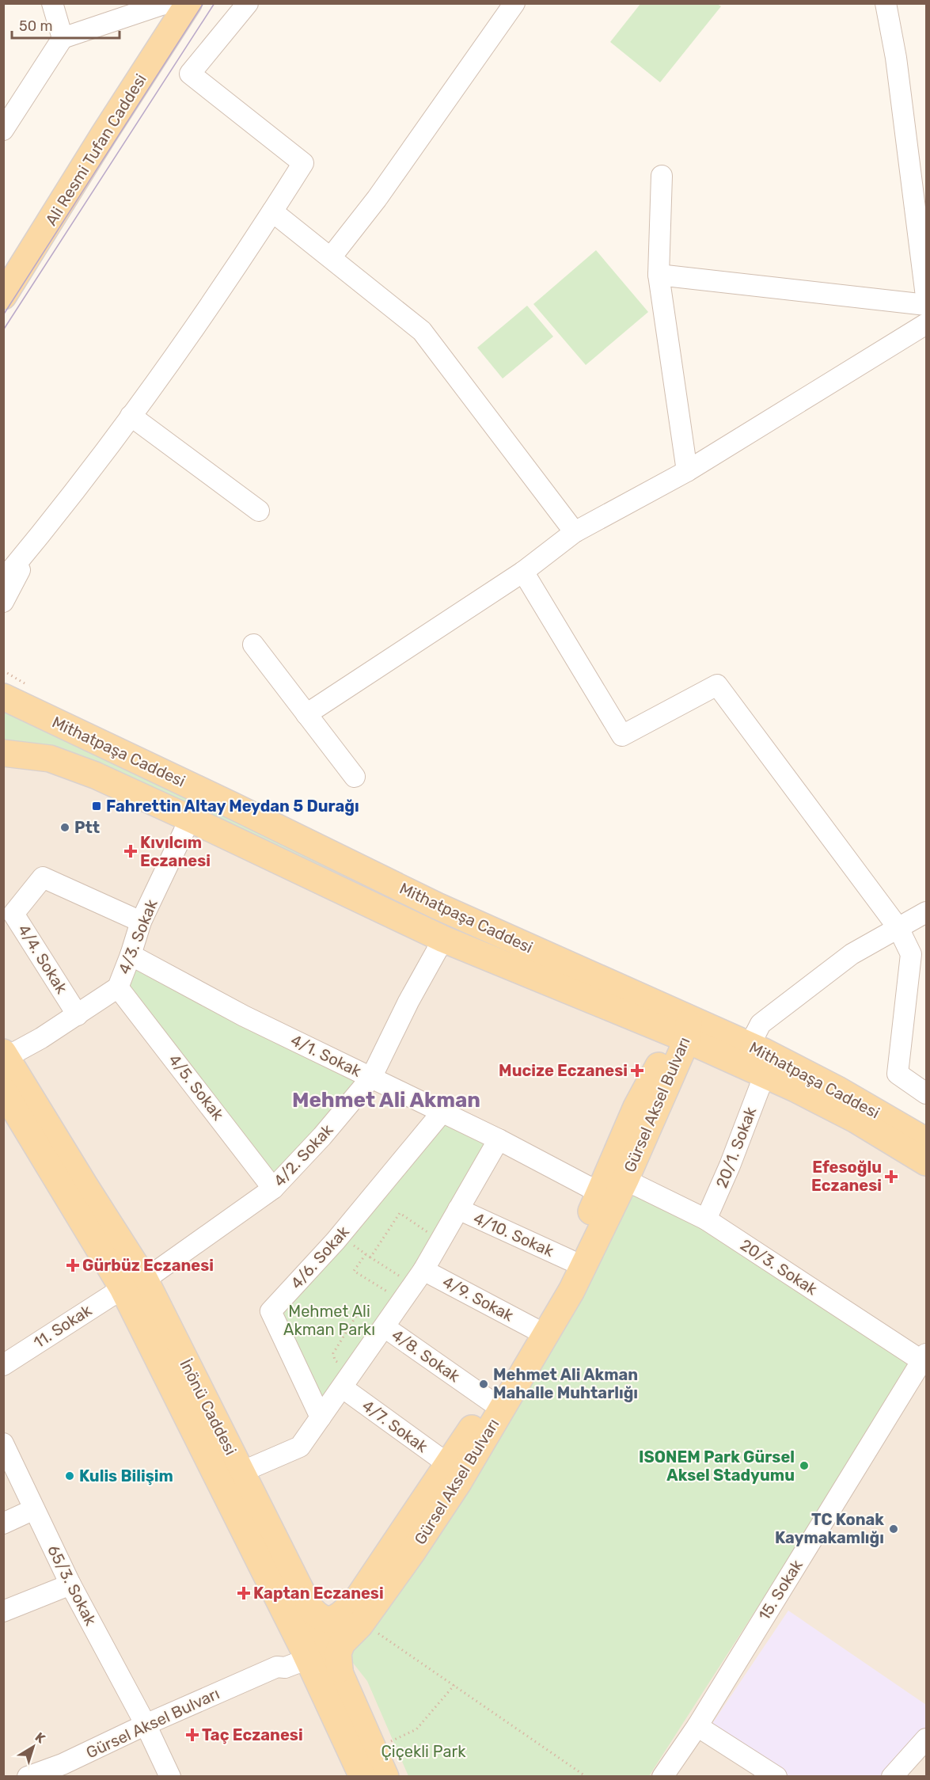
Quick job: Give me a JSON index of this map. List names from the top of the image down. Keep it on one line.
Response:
{"streets":{"main road":["Ali Resmi Tufan Caddesi","Mithatpaşa Caddesi","Gürsel Aksel Bulvarı","İnönü Caddesi"],"street":["4/3. Sokak","4/4. Sokak","4/1. Sokak","4/5. Sokak","20/1. Sokak","4/2. Sokak","4/10. Sokak","4/6. Sokak","20/3. Sokak","4/9. Sokak","11. Sokak","4/8. Sokak","4/7. Sokak","65/3. Sokak","15. Sokak"]},"crossings":[["Mithatpaşa Caddesi","4/3. Sokak"],["Mithatpaşa Caddesi","Gürsel Aksel Bulvarı"],["Mithatpaşa Caddesi","20/1. Sokak"],["Mithatpaşa Caddesi","4/2. Sokak"],["4/3. Sokak","4/4. Sokak"],["4/3. Sokak","4/1. Sokak"],["4/3. Sokak","4/5. Sokak"],["4/3. Sokak","İnönü Caddesi"],["4/1. Sokak","Gürsel Aksel Bulvarı"],["4/1. Sokak","4/2. Sokak"],["4/1. Sokak","4/6. Sokak"],["4/5. Sokak","4/2. Sokak"],["Gürsel Aksel Bulvarı","4/10. Sokak"],["Gürsel Aksel Bulvarı","20/3. Sokak"],["Gürsel Aksel Bulvarı","4/9. Sokak"],["Gürsel Aksel Bulvarı","4/8. Sokak"],["Gürsel Aksel Bulvarı","İnönü Caddesi"],["Gürsel Aksel Bulvarı","4/7. Sokak"],["Gürsel Aksel Bulvarı","65/3. Sokak"],["20/1. Sokak","20/3. Sokak"],["4/2. Sokak","11. Sokak"],["4/2. Sokak","İnönü Caddesi"],["20/3. Sokak","15. Sokak"],["11. Sokak","İnönü Caddesi"]],"districts":["Mehmet Ali Akman"],"parks":["Mehmet Ali Akman Parkı","Çiçekli Park"],"places":{"transit":["Fahrettin Altay Meydan 5 Durağı"],"other":["Ptt","Mehmet Ali Akman Mahalle Muhtarlığı","ISONEM Park Gürsel Aksel Stadyumu","Kulis Bilişim","TC Konak Kaymakamlığı"],"health":["Kıvılcım Eczanesi","Mucize Eczanesi","Efesoğlu Eczanesi","Gürbüz Eczanesi","Kaptan Eczanesi","Taç Eczanesi"]},"scale_bar":"50 m","north":"top right"}
